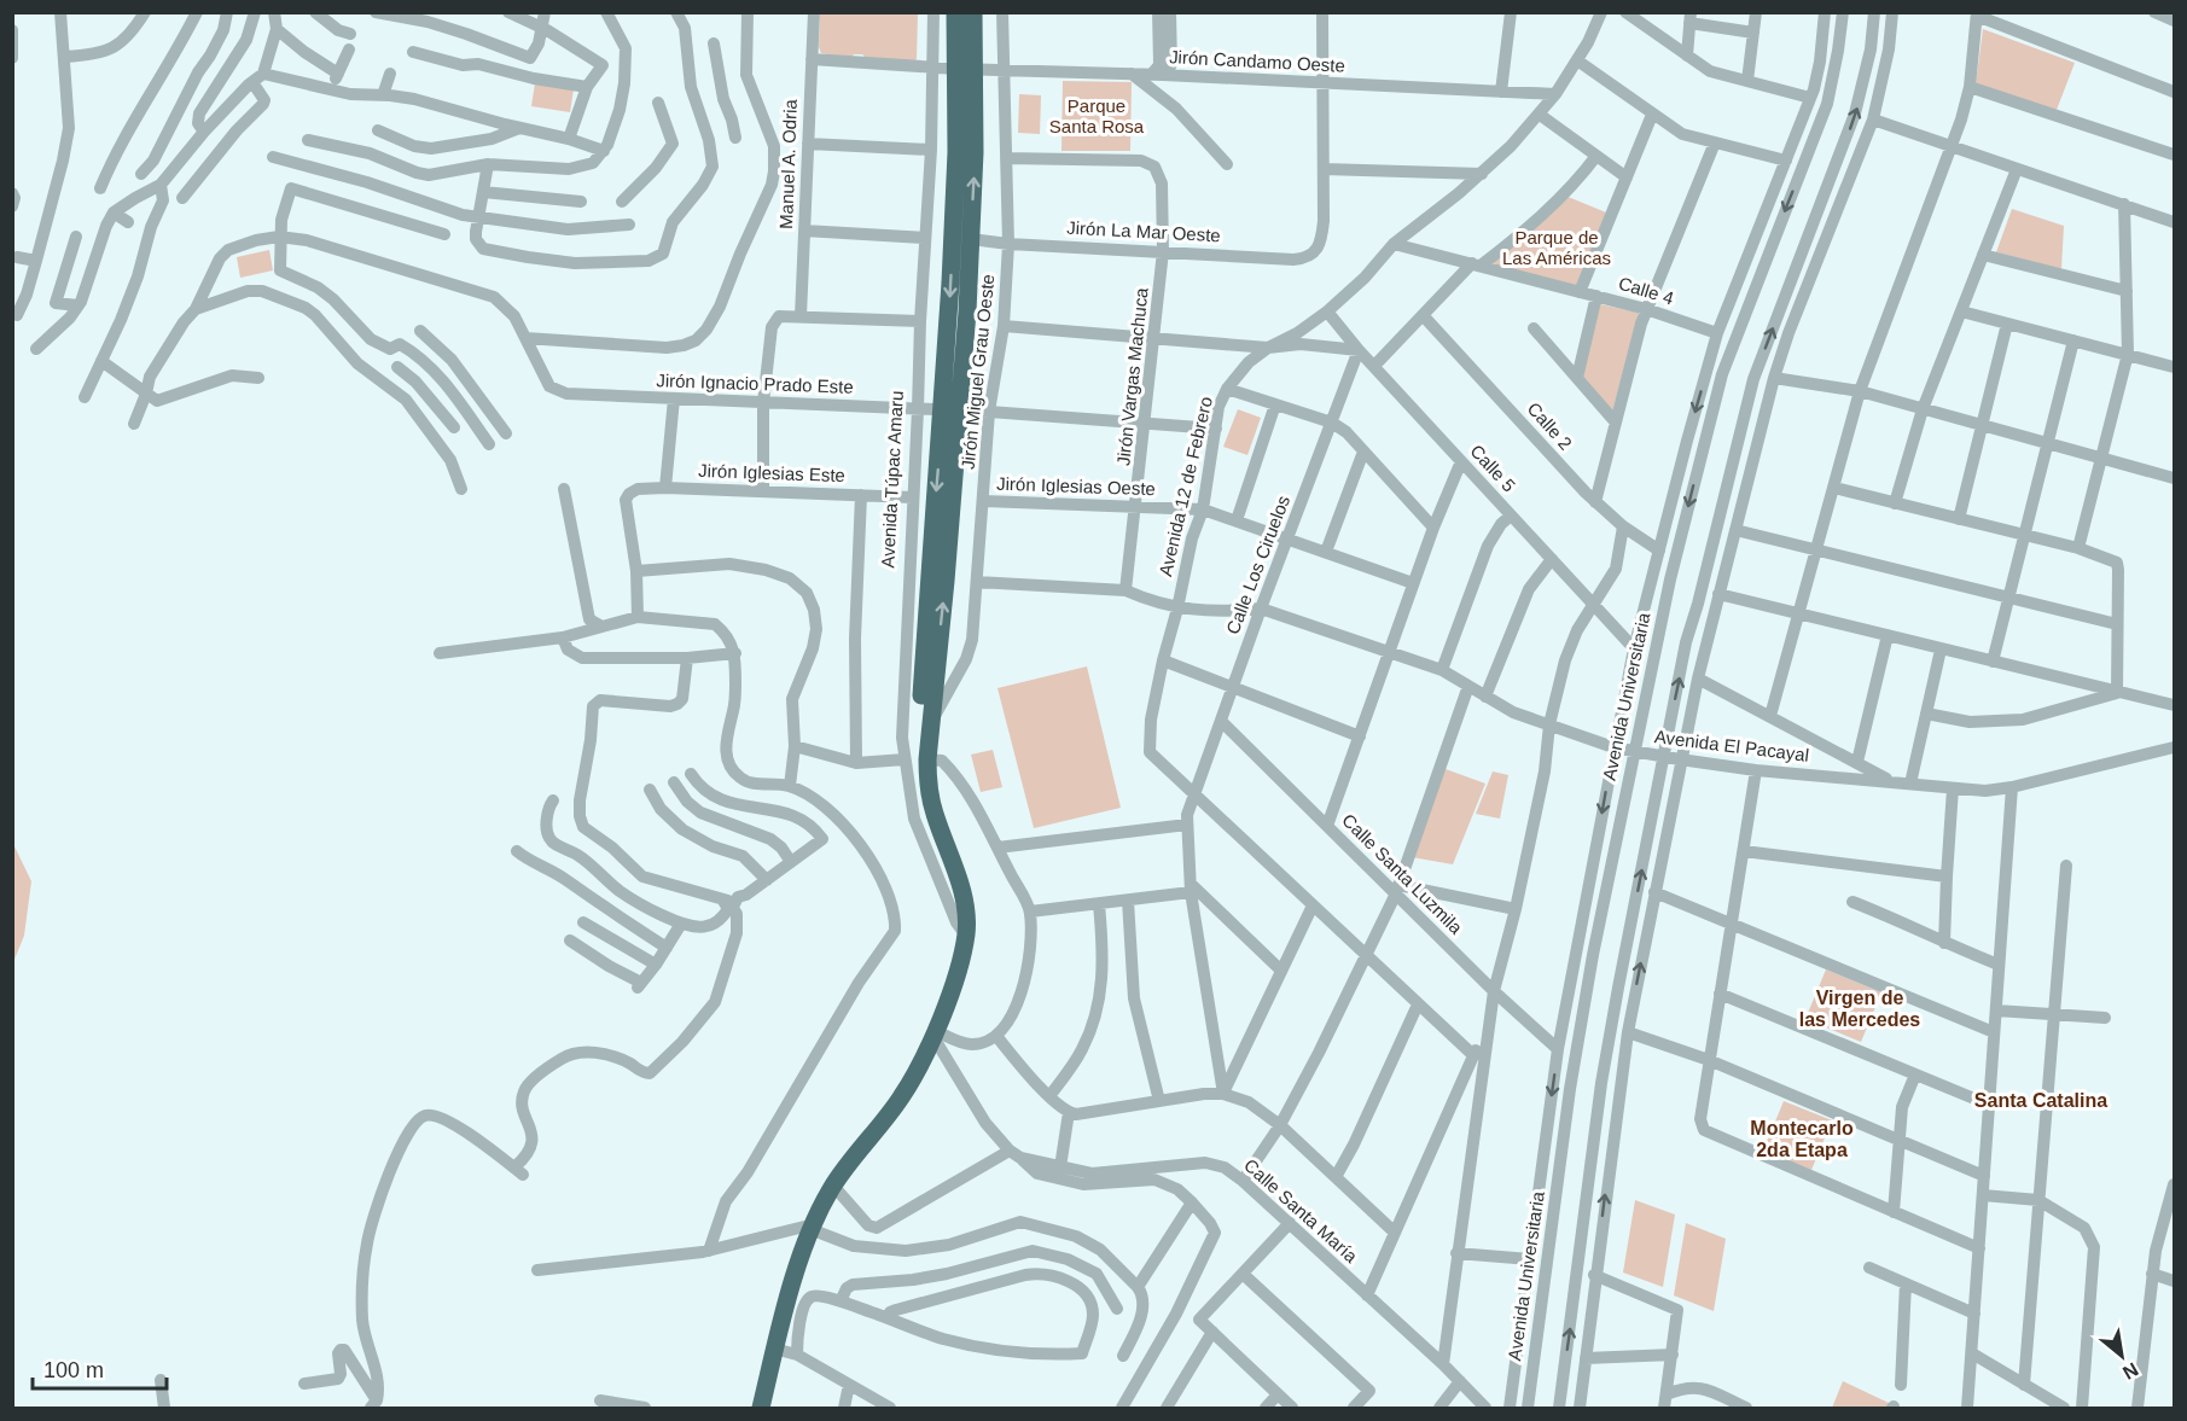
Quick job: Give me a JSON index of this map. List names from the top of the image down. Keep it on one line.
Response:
{"streets":{"street":["Jirón Candamo Oeste","Manuel A. Odria","Jirón La Mar Oeste","Calle 4","Jirón Miguel Grau Oeste","Jirón Vargas Machuca","Jirón Ignacio Prado Este","Calle 2","Calle 5","Jirón Iglesias Este","Avenida Túpac Amaru","Jirón Iglesias Oeste","Avenida 12 de Febrero","Calle Los Ciruelos","Avenida Universitaria","Avenida El Pacayal","Calle Santa Luzmila","Calle Santa María"]},"crossings":[["Jirón Candamo Oeste","Manuel A. Odria"],["Jirón Candamo Oeste","Jirón Miguel Grau Oeste"],["Jirón Candamo Oeste","Avenida Túpac Amaru"],["Jirón Candamo Oeste","Avenida 12 de Febrero"],["Jirón La Mar Oeste","Jirón Miguel Grau Oeste"],["Jirón La Mar Oeste","Jirón Vargas Machuca"],["Calle 4","Avenida 12 de Febrero"],["Jirón Miguel Grau Oeste","Jirón Vargas Machuca"],["Jirón Miguel Grau Oeste","Jirón Ignacio Prado Este"],["Jirón Miguel Grau Oeste","Jirón Iglesias Oeste"],["Jirón Miguel Grau Oeste","Avenida El Pacayal"],["Jirón Vargas Machuca","Jirón Ignacio Prado Este"],["Jirón Vargas Machuca","Jirón Iglesias Oeste"],["Jirón Vargas Machuca","Avenida El Pacayal"],["Jirón Ignacio Prado Este","Avenida Túpac Amaru"],["Jirón Ignacio Prado Este","Avenida 12 de Febrero"],["Calle 5","Avenida 12 de Febrero"],["Calle 5","Calle Los Ciruelos"],["Jirón Iglesias Este","Avenida Túpac Amaru"],["Jirón Iglesias Oeste","Avenida 12 de Febrero"],["Jirón Iglesias Oeste","Calle Los Ciruelos"],["Avenida 12 de Febrero","Calle Los Ciruelos"],["Avenida 12 de Febrero","Avenida El Pacayal"],["Calle Los Ciruelos","Avenida El Pacayal"],["Calle Los Ciruelos","Calle Santa Luzmila"],["Avenida Universitaria","Avenida El Pacayal"]],"districts":["Virgen de las Mercedes","Santa Catalina","Montecarlo 2da Etapa"],"parks":["Parque Santa Rosa","Parque de Las Américas"],"scale_bar":"100 m","north":"bottom right"}
